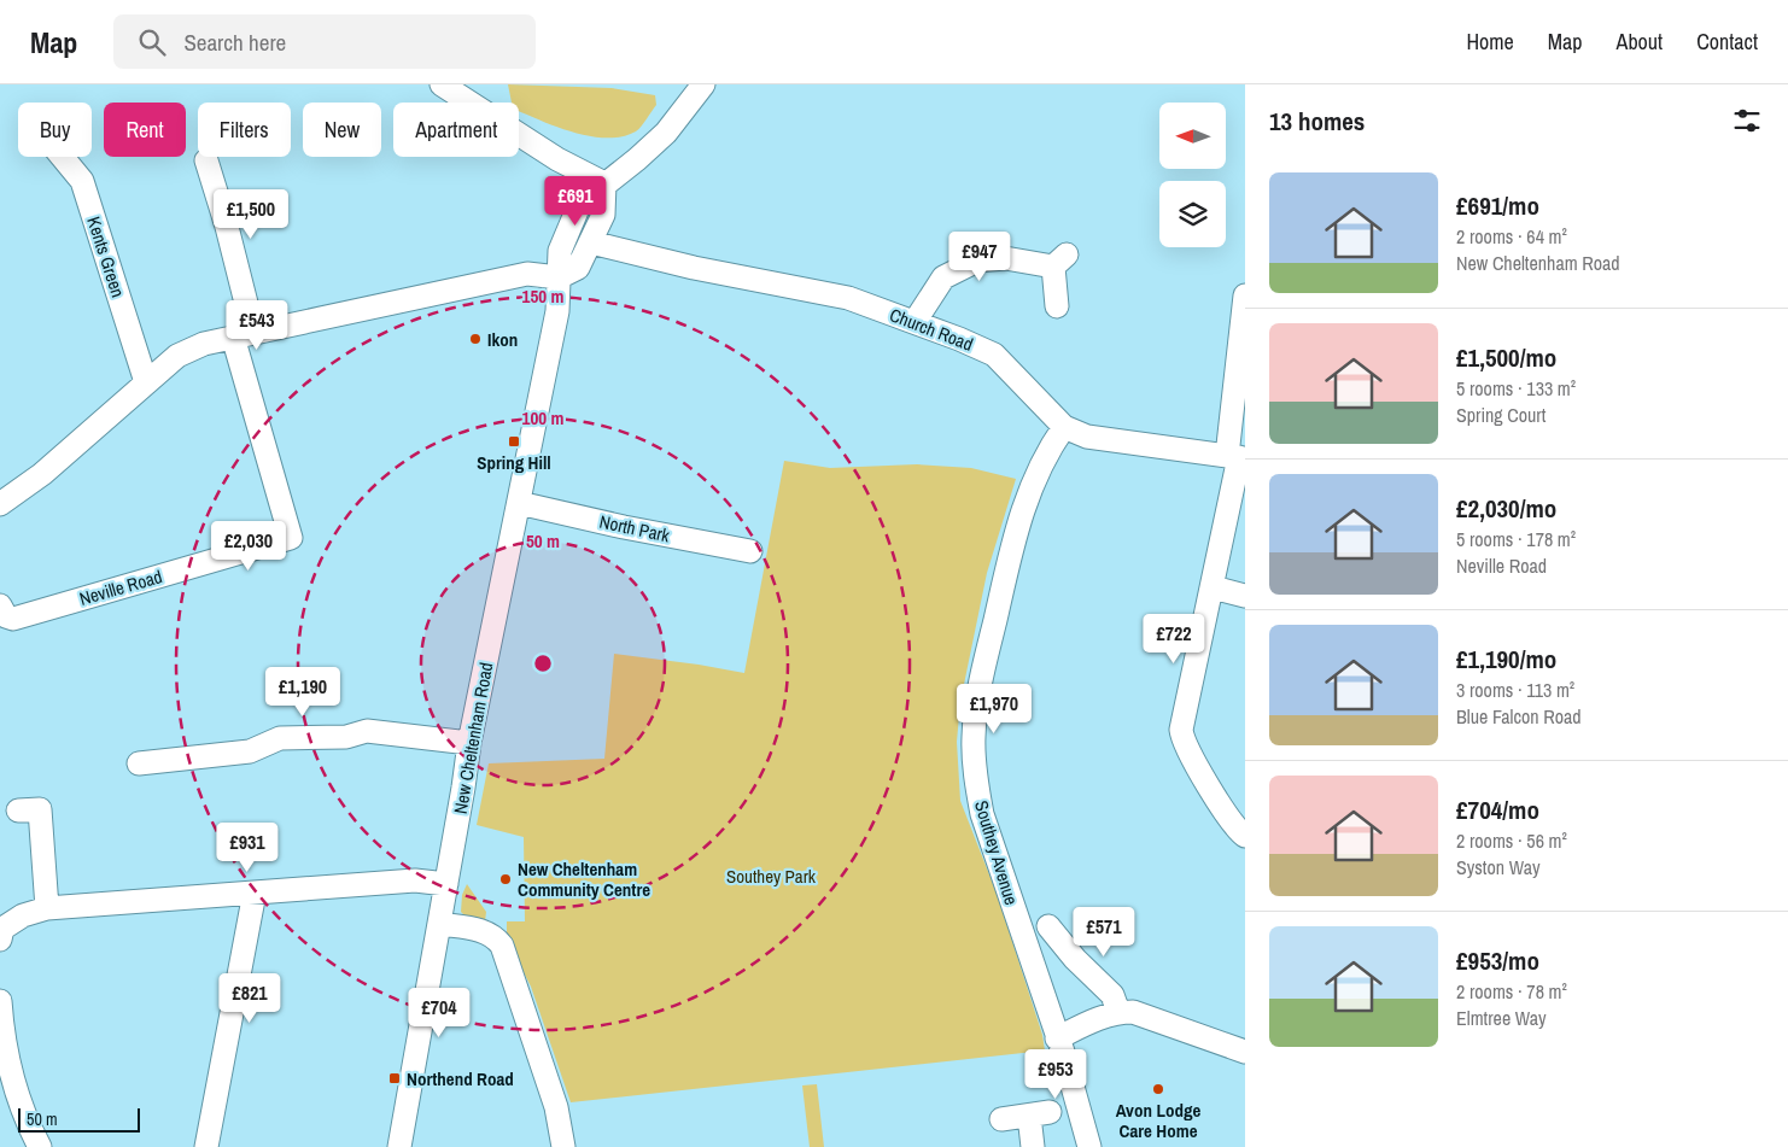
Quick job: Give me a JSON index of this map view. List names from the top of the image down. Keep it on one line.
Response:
{"streets":{"street":["Kents Green","Church Road","North Park","Neville Road","New Cheltenham Road","Southey Avenue"]},"crossings":[["Church Road","Southey Avenue"],["North Park","New Cheltenham Road"]],"parks":["Southey Park"],"places":{"other":["Ikon","New Cheltenham Community Centre","Avon Lodge Care Home"],"transit":["Spring Hill","Northend Road"]},"scale_bar":"50 m","north":"left","page":{"header":"Map","search":"Search here","nav":["Home","Map","About","Contact"],"heading":"13 homes","chip":["Buy","Rent","Filters","New","Apartment"],"list":[{"name":"£691/mo","note":"2 rooms · 64 m² · New Cheltenham Road"},{"name":"£1,500/mo","note":"5 rooms · 133 m² · Spring Court"},{"name":"£2,030/mo","note":"5 rooms · 178 m² · Neville Road"},{"name":"£1,190/mo","note":"3 rooms · 113 m² · Blue Falcon Road"},{"name":"£704/mo","note":"2 rooms · 56 m² · Syston Way"},{"name":"£953/mo","note":"2 rooms · 78 m² · Elmtree Way"}],"price":["£691","£1,500","£947","£543","£2,030","£722","£1,190","£1,970","£931","£571","£821","£704","£953"],"scale":"50 m"},"rings":["150 m","100 m","50 m"]}
